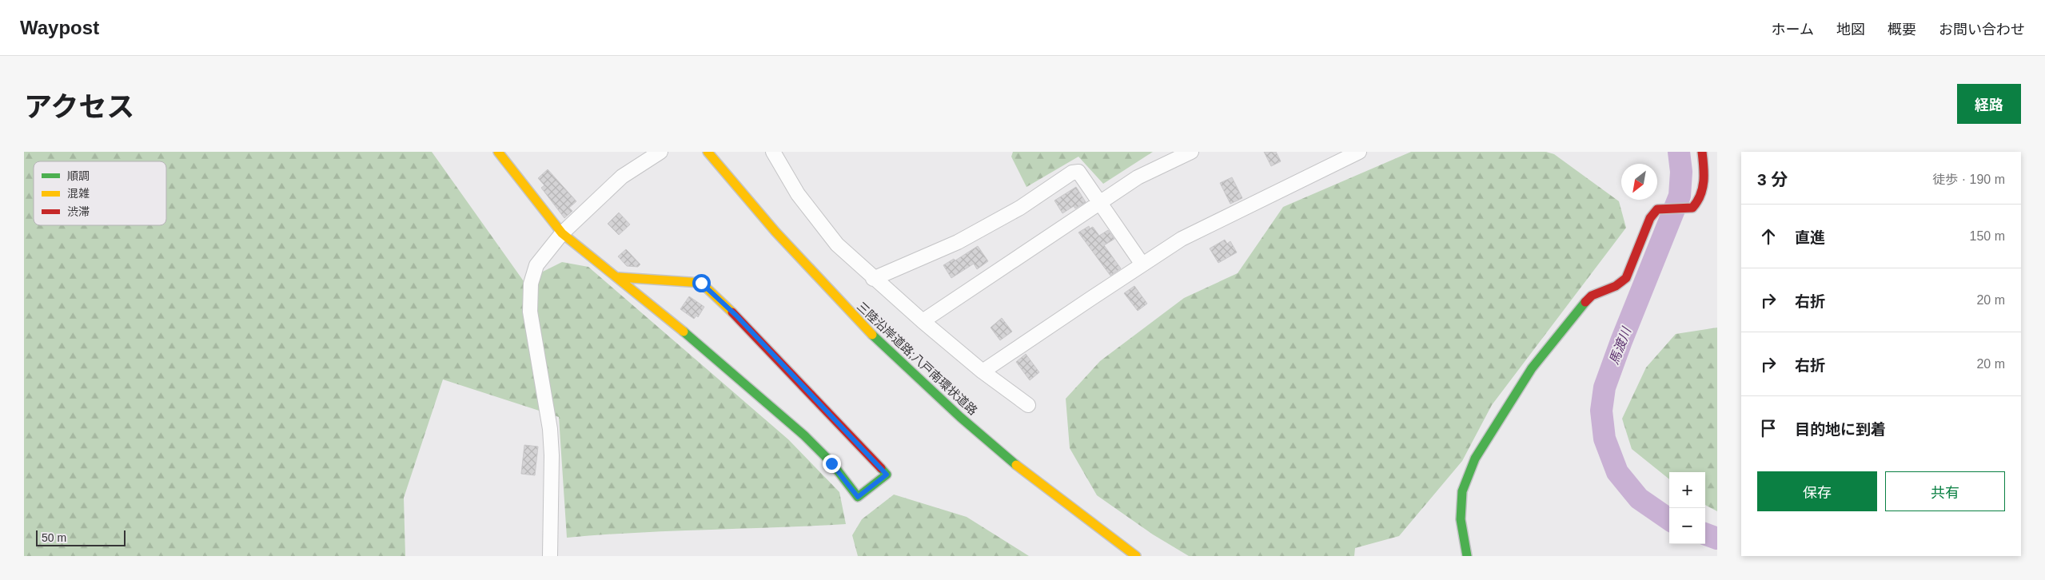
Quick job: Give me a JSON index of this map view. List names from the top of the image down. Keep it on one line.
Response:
{"streets":{"main road":["三陸沿岸道路;八戸南環状道路"]},"water":["馬渡川"],"legend":["順調","混雑","渋滞"],"scale_bar":"50 m","north":"bottom left","page":{"header":"Waypost","nav":["ホーム","地図","概要","お問い合わせ"],"title":"アクセス","buttons":["経路",["保存","共有"]],"heading":["3 分","徒歩 · 190 m"],"list":[["直進","150 m"],["右折","20 m"],["右折","20 m"],"目的地に到着"],"map_buttons":["+","−"],"scale":"50 m"}}
